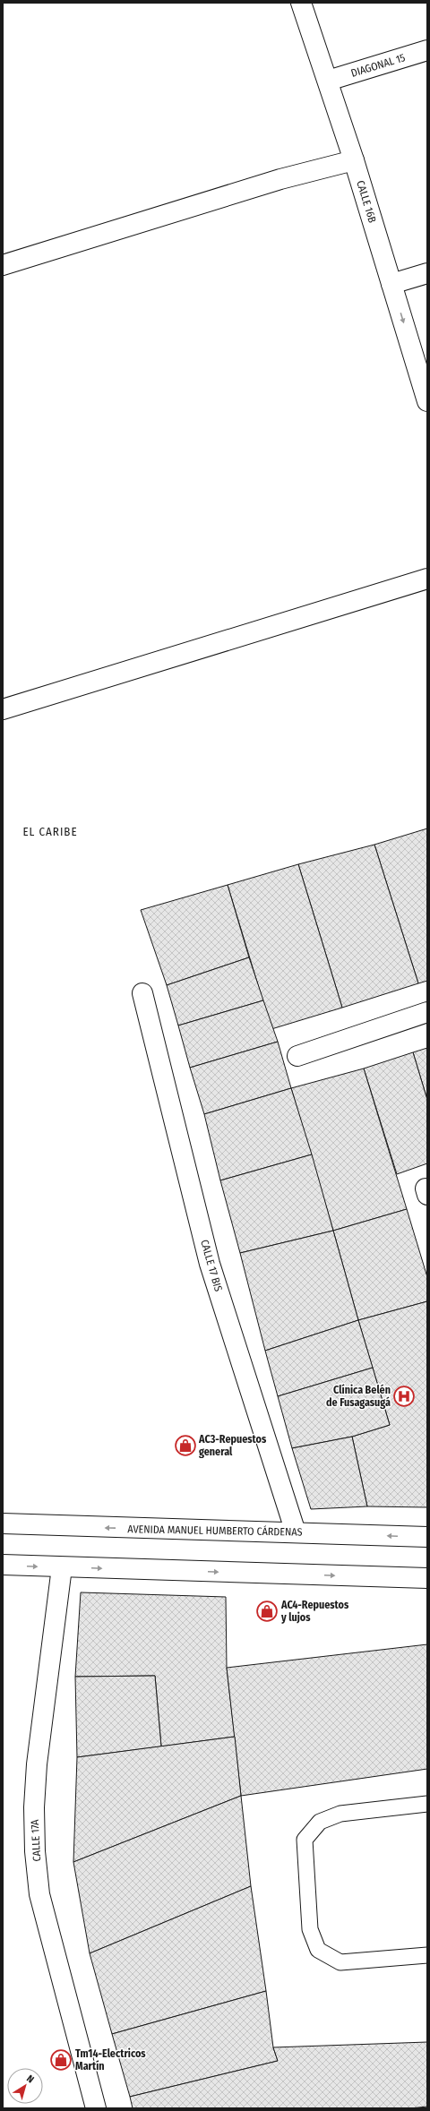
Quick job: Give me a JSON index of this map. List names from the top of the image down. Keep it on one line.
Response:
{"streets":{"street":["DIAGONAL 15","CALLE 16B","CALLE 17 BIS","AVENIDA MANUEL HUMBERTO CÁRDENAS","CALLE 17A"]},"crossings":[["DIAGONAL 15","CALLE 16B"],["CALLE 17 BIS","AVENIDA MANUEL HUMBERTO CÁRDENAS"]],"districts":["EL CARIBE"],"places":{"hospital":["Clínica Belén de Fusagasugá"],"shop":["AC3-Repuestos general","AC4-Repuestos y lujos","Tm14-Electricos Martín"]},"north":"top right"}
